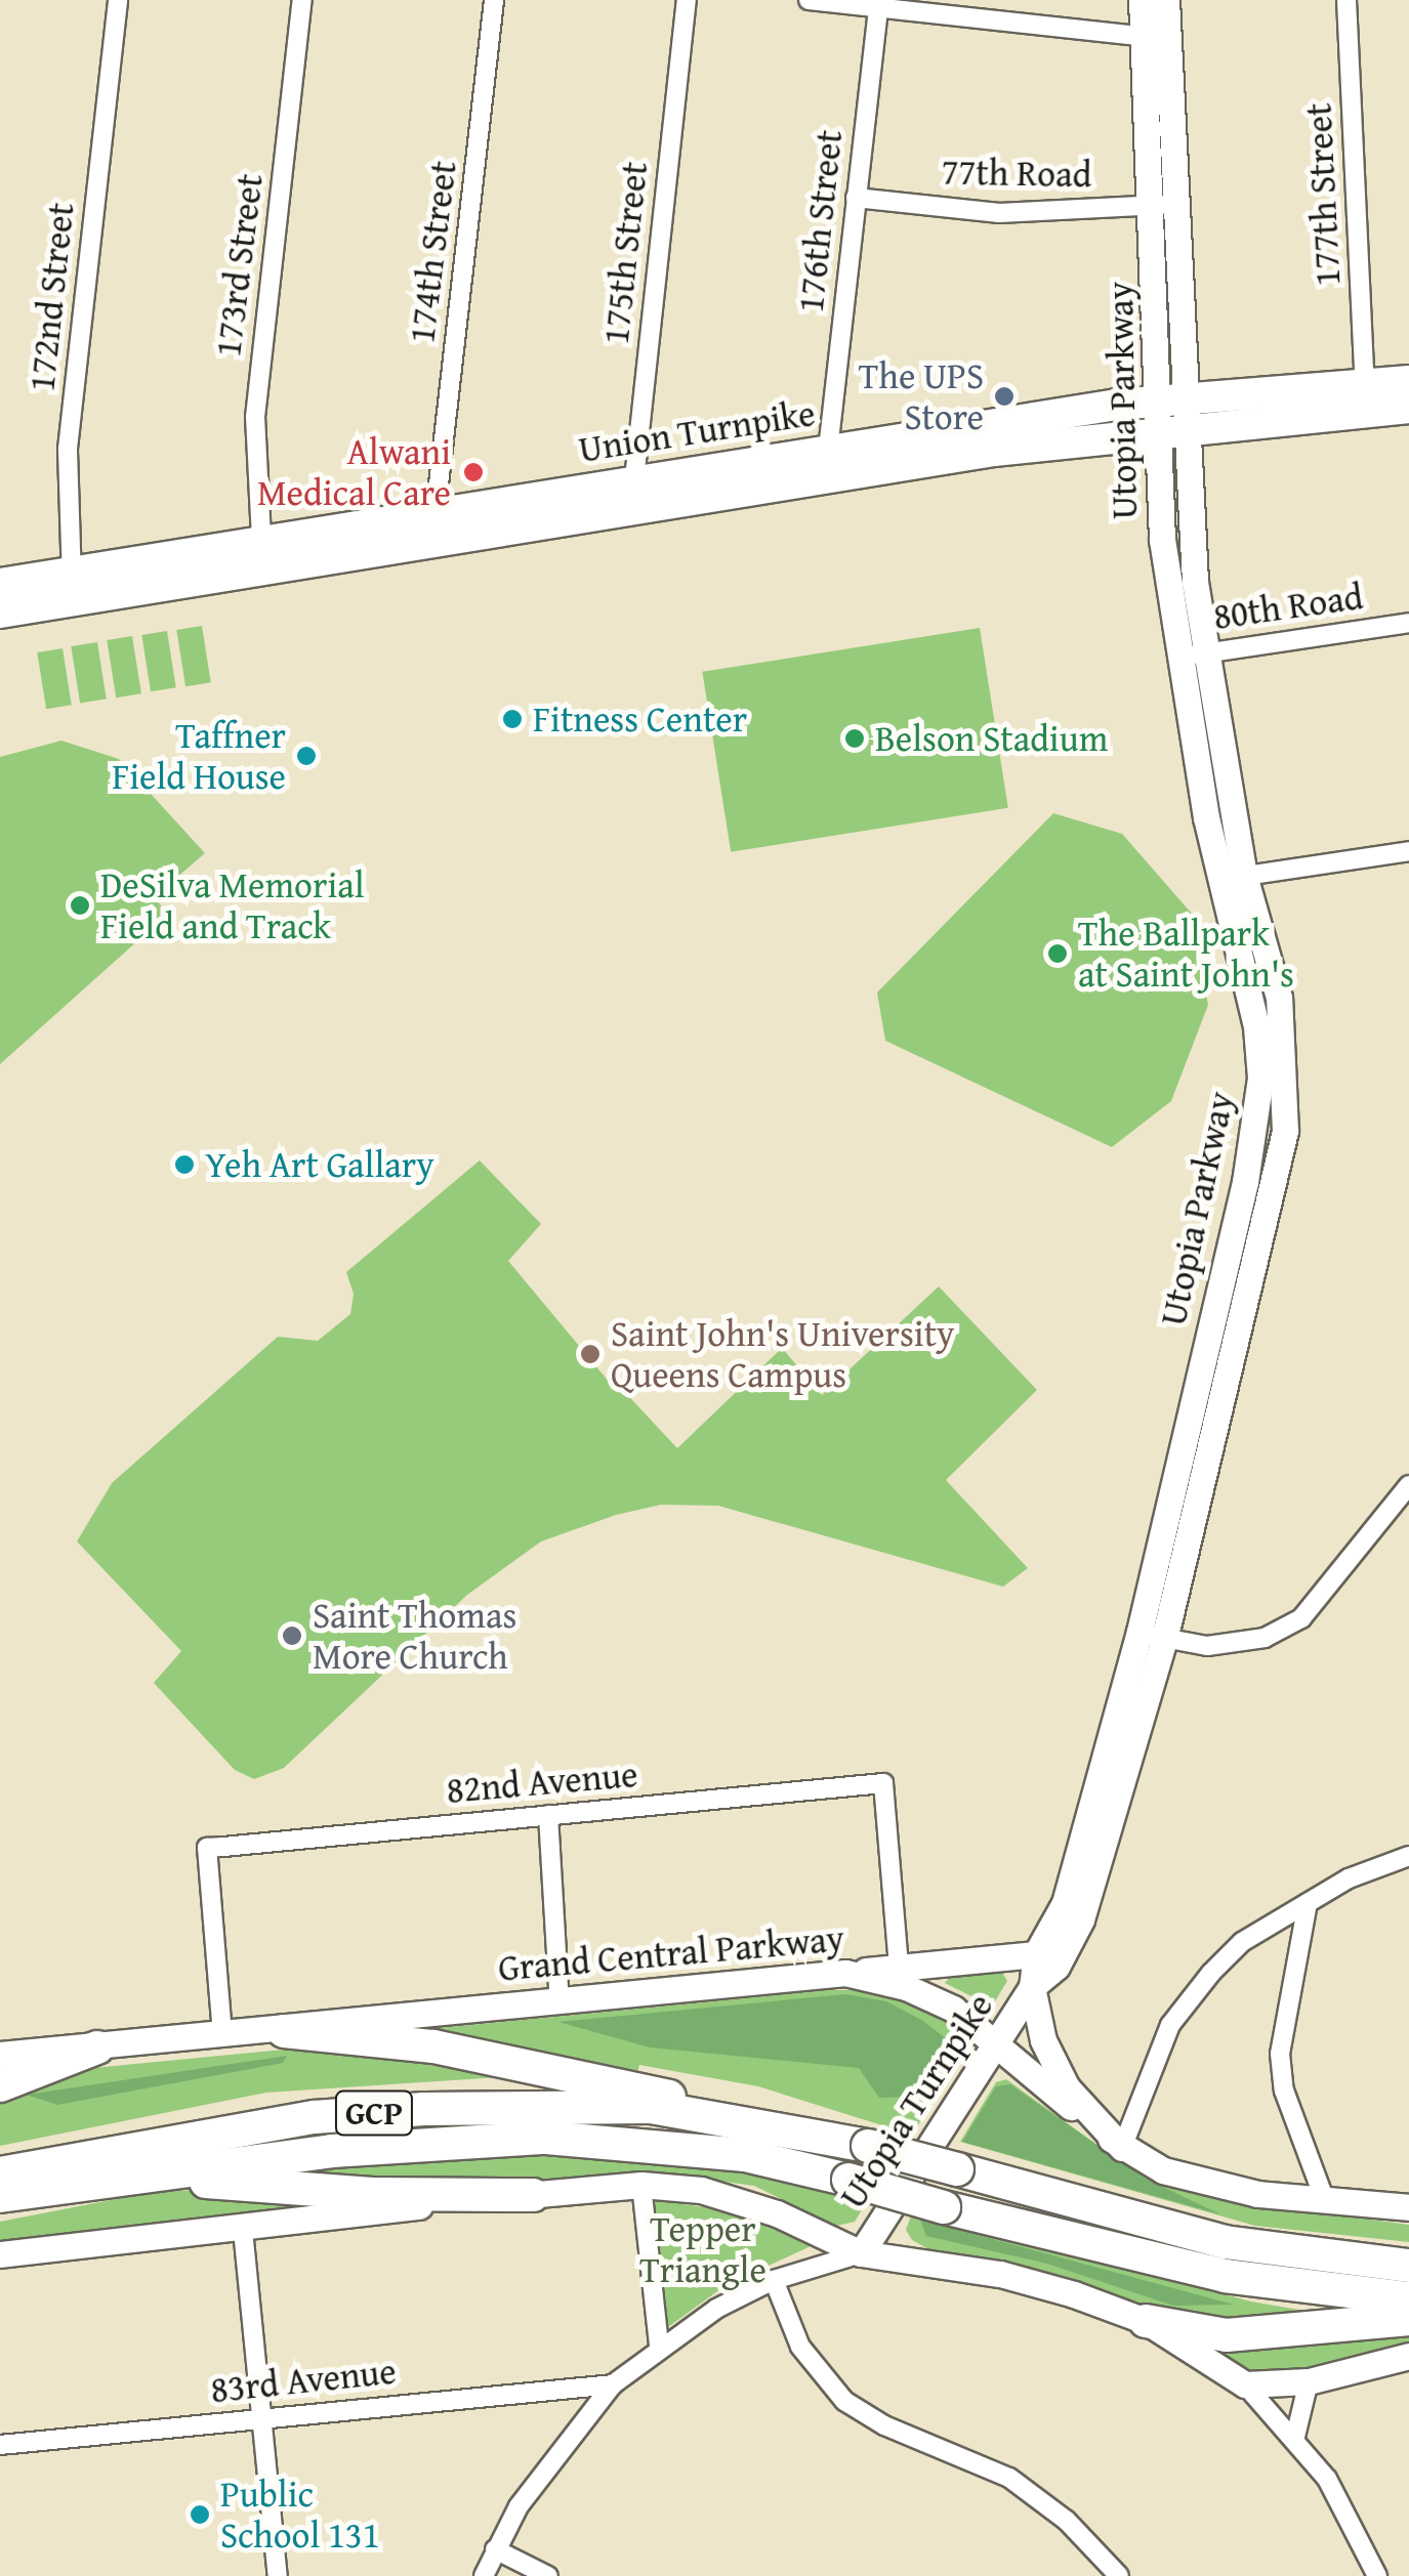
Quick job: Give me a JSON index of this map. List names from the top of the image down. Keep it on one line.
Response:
{"streets":{"highway":["GCP"],"main road":["Utopia Parkway","Union Turnpike","Grand Central Parkway","Utopia Turnpike"],"street":["77th Road","177th Street","176th Street","174th Street","175th Street","173rd Street","172nd Street","80th Road","82nd Avenue","83rd Avenue"]},"crossings":[["77th Road","176th Street"],["77th Road","Utopia Parkway"],["177th Street","Union Turnpike"],["176th Street","Union Turnpike"],["174th Street","Union Turnpike"],["175th Street","Union Turnpike"],["173rd Street","Union Turnpike"],["172nd Street","Union Turnpike"],["Utopia Parkway","Union Turnpike"],["Utopia Parkway","80th Road"],["Utopia Parkway","Utopia Turnpike"],["82nd Avenue","Grand Central Parkway"],["Grand Central Parkway","Utopia Turnpike"]],"parks":["Tepper Triangle"],"places":["The UPS Store","Alwani Medical Care","Fitness Center","Belson Stadium","Taffner Field House","DeSilva Memorial Field and Track","The Ballpark at Saint John's","Yeh Art Gallary","Saint John's University Queens Campus","Saint Thomas More Church","Public School 131"]}
